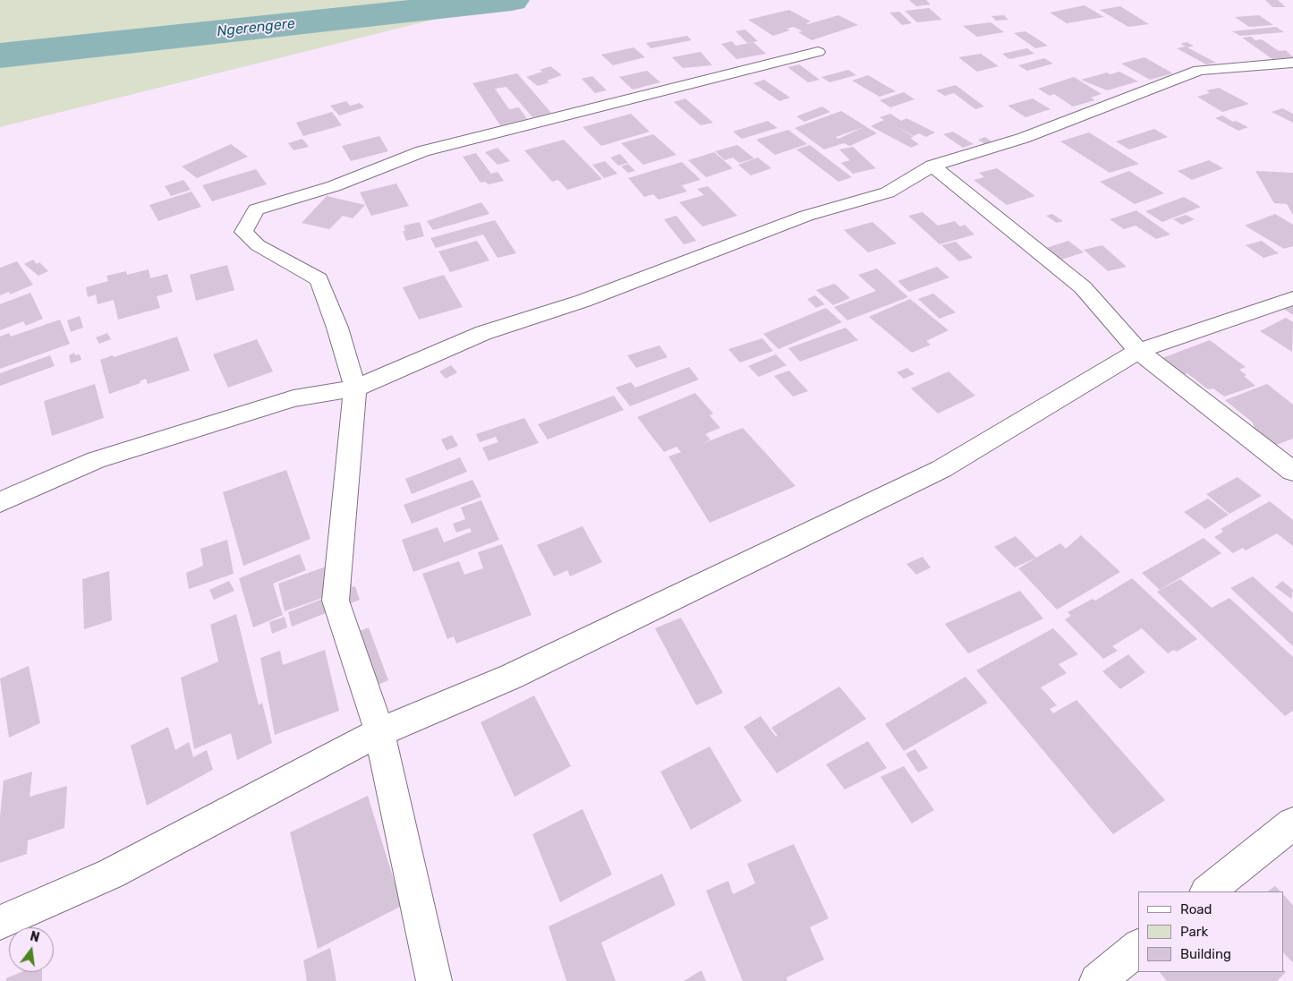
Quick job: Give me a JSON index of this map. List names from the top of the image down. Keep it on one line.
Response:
{"water":["Ngerengere"],"legend":["Road","Park","Building"],"north":"top"}
